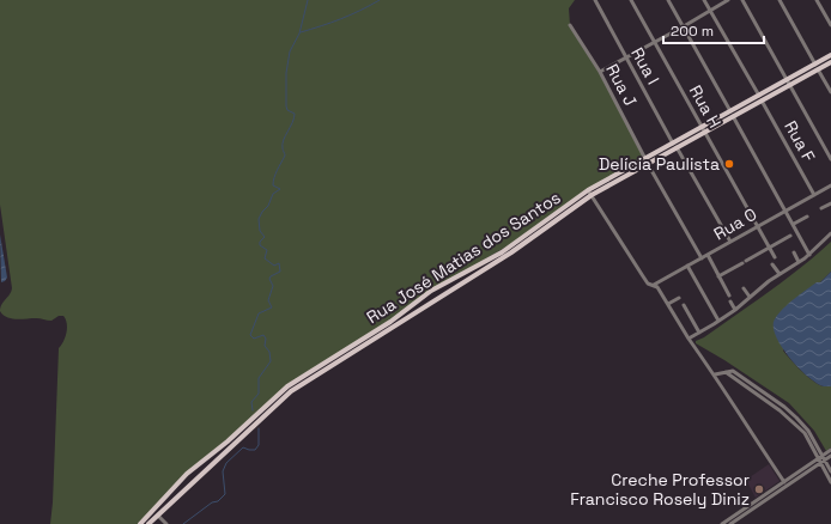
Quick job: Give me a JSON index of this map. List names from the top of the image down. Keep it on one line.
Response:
{"streets":{"main road":["Rua José Matias dos Santos"],"street":["Rua I","Rua J","Rua H","Rua F","Rua O"]},"crossings":[["Rua I","Rua O"],["Rua I","Rua José Matias dos Santos"],["Rua J","Rua O"],["Rua J","Rua José Matias dos Santos"],["Rua H","Rua O"],["Rua H","Rua José Matias dos Santos"],["Rua F","Rua O"],["Rua F","Rua José Matias dos Santos"]],"places":["Delícia Paulista","Creche Professor Francisco Rosely Diniz"],"scale_bar":"200 m"}
